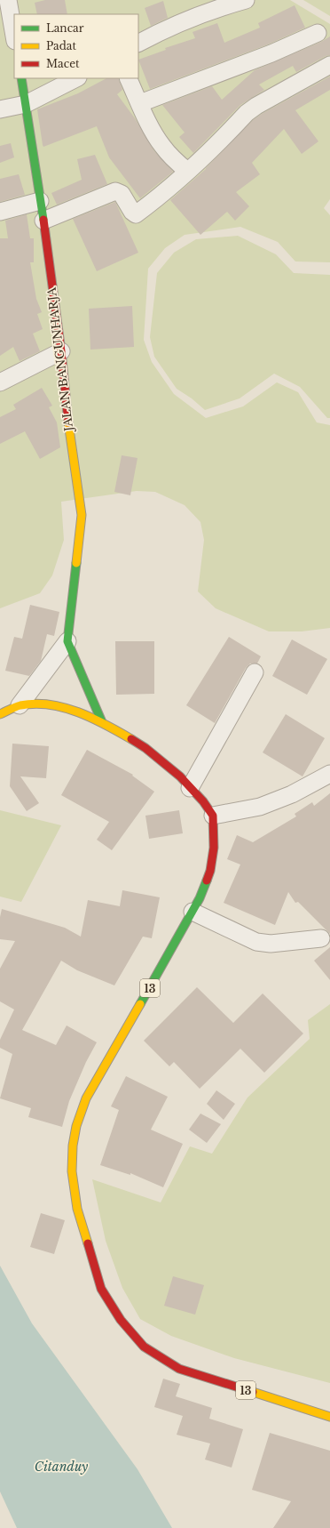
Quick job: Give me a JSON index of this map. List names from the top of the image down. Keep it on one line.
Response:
{"streets":{"main road":["JALAN BANGUNHARJA","13"]},"water":["Citanduy"],"legend":["Lancar","Padat","Macet"]}
